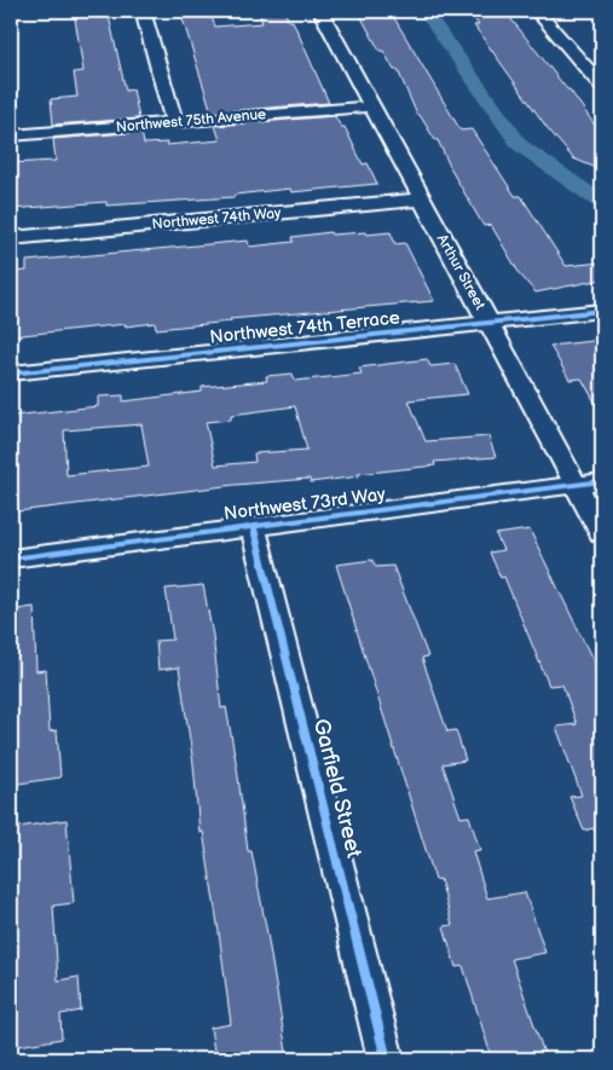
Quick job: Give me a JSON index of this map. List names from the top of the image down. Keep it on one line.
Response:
{"streets":{"street":["Northwest 75th Avenue","Northwest 74th Way","Arthur Street","Northwest 74th Terrace","Northwest 73rd Way","Garfield Street"]},"crossings":[["Northwest 75th Avenue","Arthur Street"],["Northwest 74th Way","Arthur Street"],["Arthur Street","Northwest 74th Terrace"],["Arthur Street","Northwest 73rd Way"],["Northwest 73rd Way","Garfield Street"]]}
